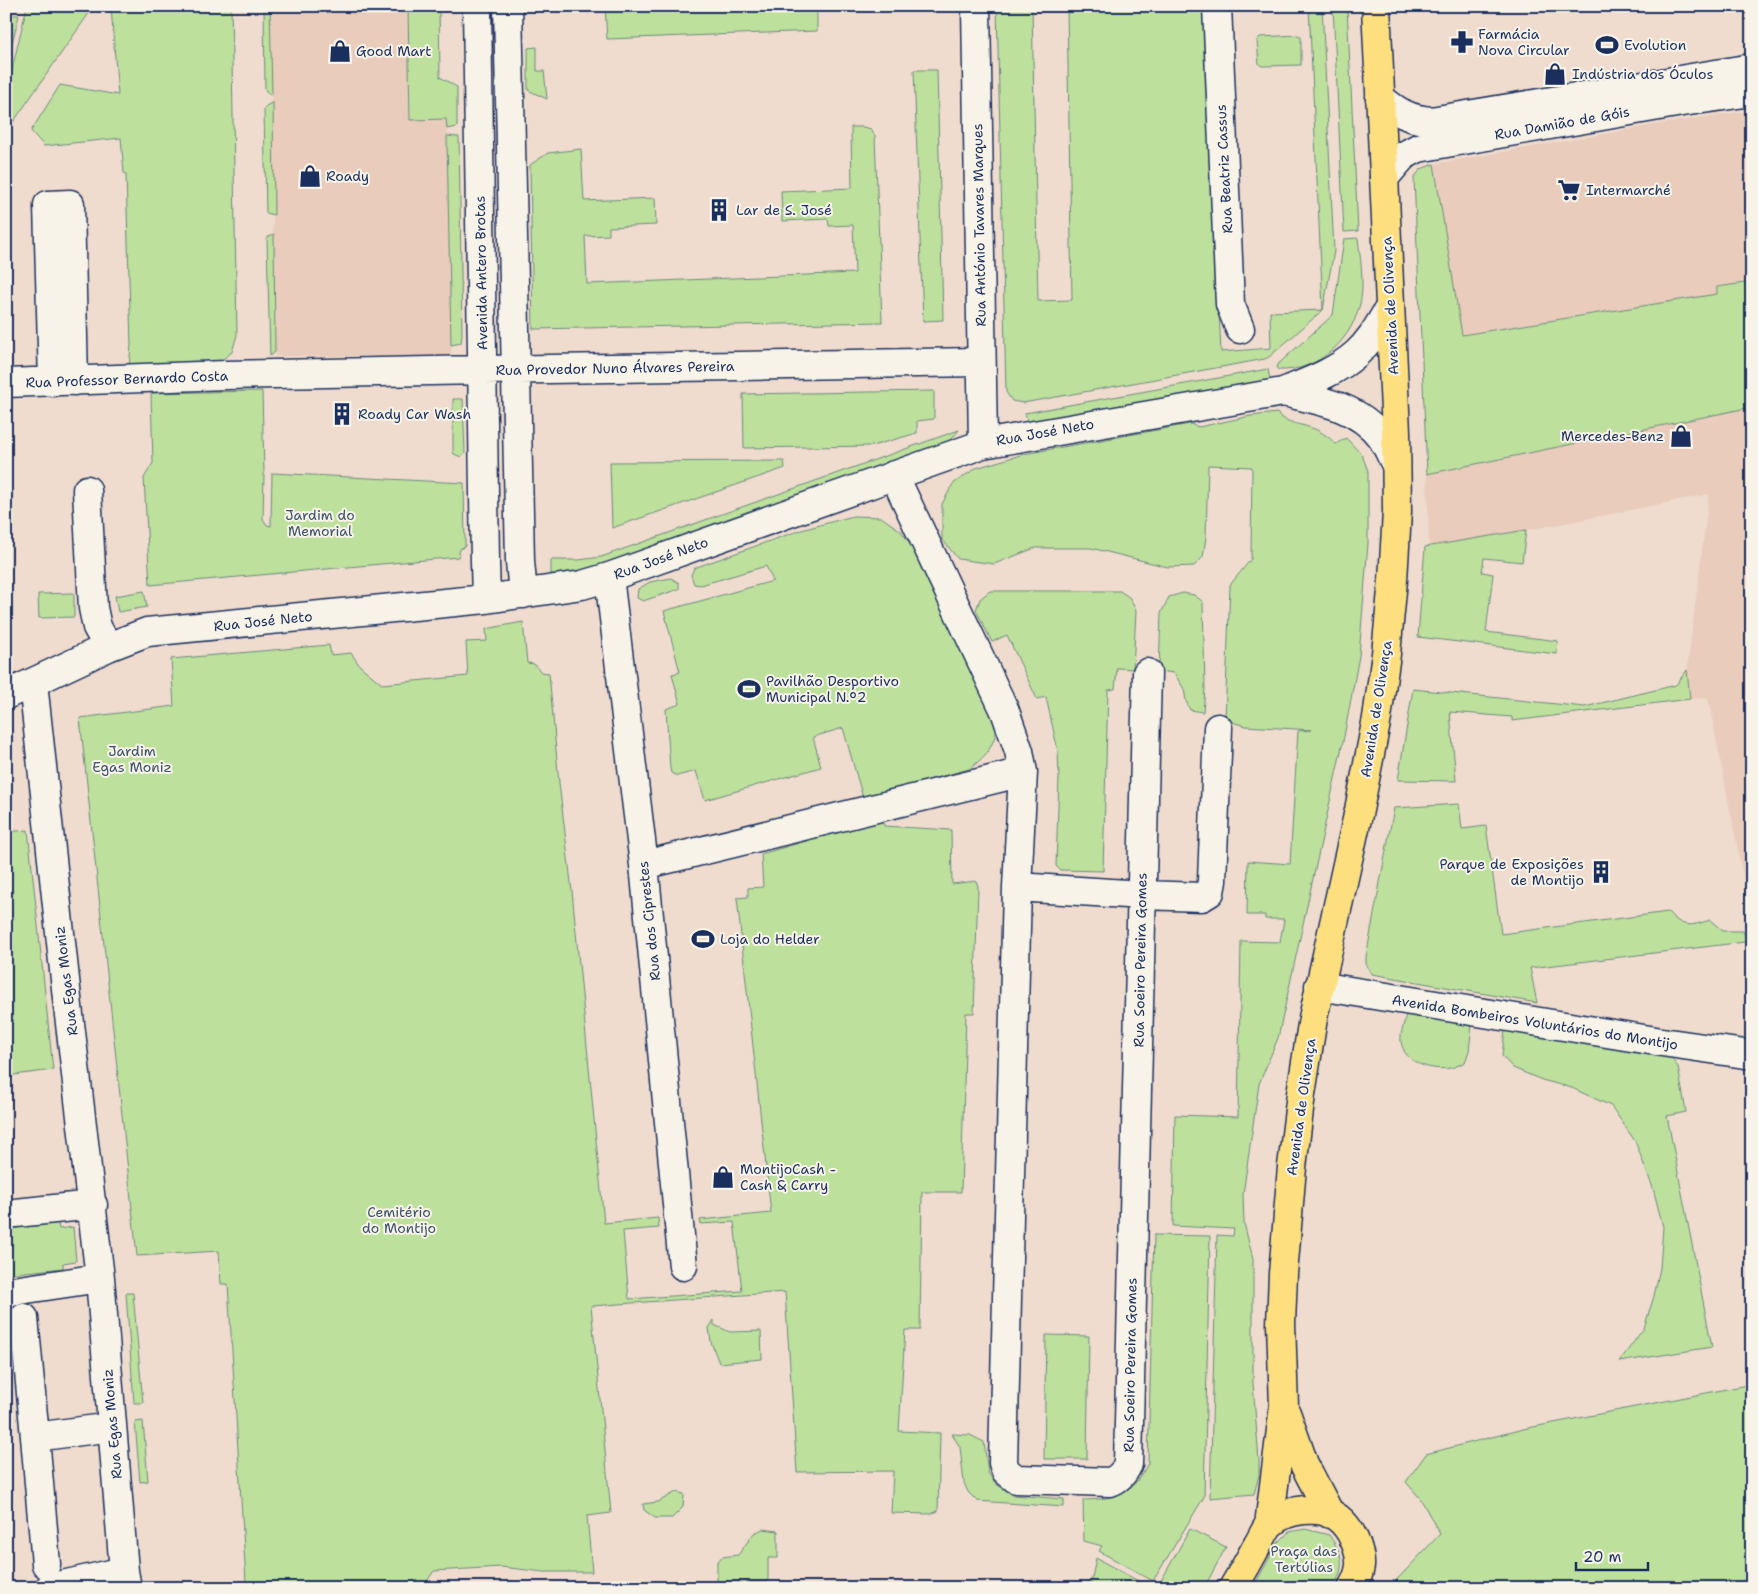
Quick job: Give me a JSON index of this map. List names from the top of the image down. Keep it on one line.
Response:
{"streets":{"main road":["Avenida de Olivença"],"street":["Rua Damião de Góis","Rua Beatriz Cassus","Rua António Tavares Marques","Avenida Antero Brotas","Rua Provedor Nuno Álvares Pereira","Rua Professor Bernardo Costa","Rua José Neto","Rua dos Ciprestes","Rua Soeiro Pereira Gomes","Rua Egas Moniz","Avenida Bombeiros Voluntários do Montijo"]},"crossings":[["Rua Damião de Góis","Avenida de Olivença"],["Rua António Tavares Marques","Rua Provedor Nuno Álvares Pereira"],["Rua António Tavares Marques","Rua José Neto"],["Avenida Antero Brotas","Rua Provedor Nuno Álvares Pereira"],["Avenida Antero Brotas","Rua José Neto"],["Avenida de Olivença","Rua José Neto"],["Avenida de Olivença","Avenida Bombeiros Voluntários do Montijo"],["Rua Provedor Nuno Álvares Pereira","Rua Professor Bernardo Costa"],["Rua José Neto","Rua dos Ciprestes"],["Rua José Neto","Rua Soeiro Pereira Gomes"],["Rua José Neto","Rua Egas Moniz"]],"parks":["Jardim do Memorial","Jardim Egas Moniz","Cemitério do Montijo","Praça das Tertúlias"],"places":{"pharmacy":["Farmácia Nova Circular"],"sports":["Evolution","Pavilhão Desportivo Municipal N.º2","Loja do Helder"],"shop":["Good Mart","Indústria dos Óculos","Roady","Mercedes-Benz","MontijoCash - Cash & Carry"],"supermarket":["Intermarché"],"building":["Lar de S. José","Roady Car Wash","Parque de Exposições de Montijo"]},"scale_bar":"20 m"}
